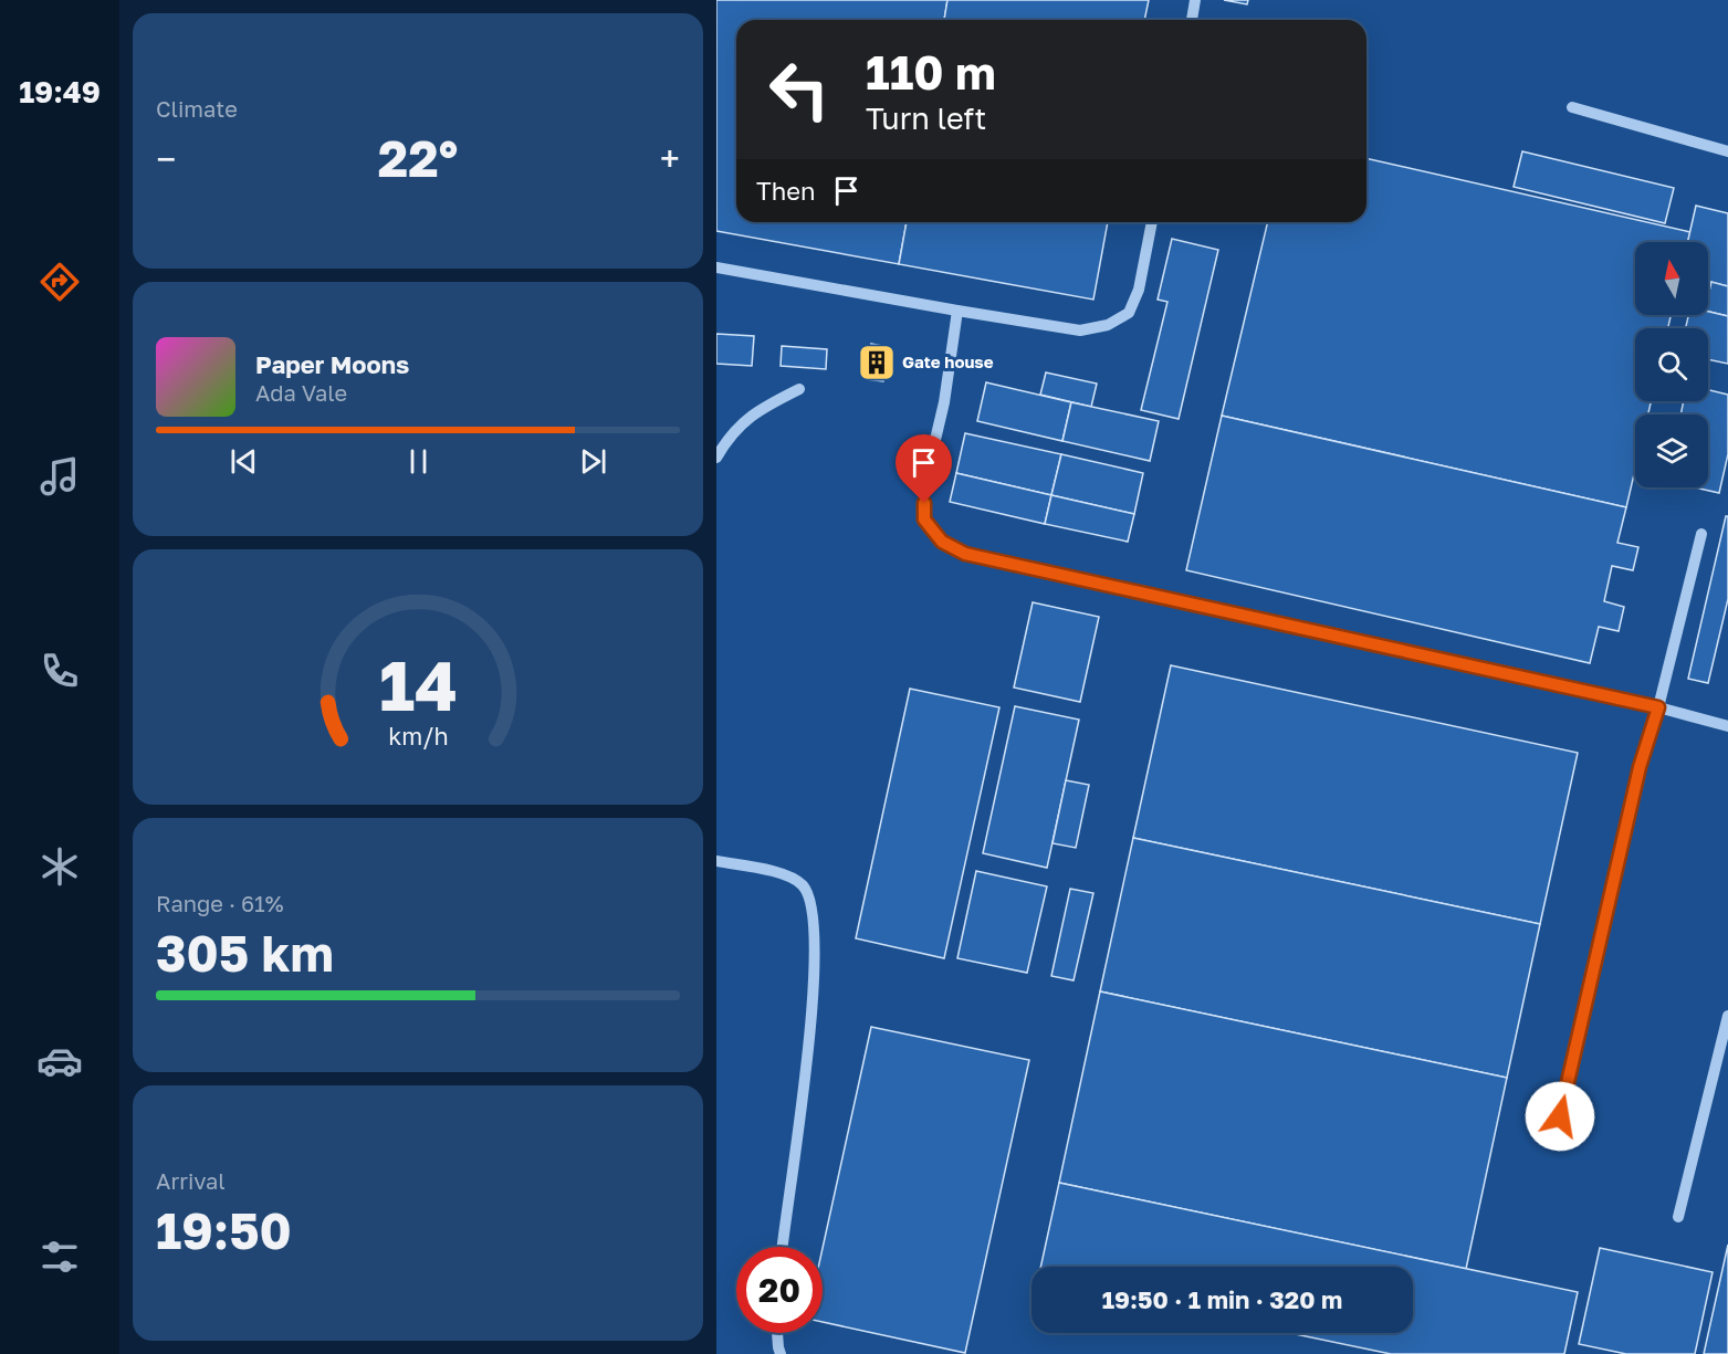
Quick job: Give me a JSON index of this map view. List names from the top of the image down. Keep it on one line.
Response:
{"places":{"building":["Gate house"]},"north":"top","page":{"tabs":"19:49","tile":["Climate",["Range · 61%","305 km"],["Arrival","19:50"]],"turn":["110 m","Turn left"],"heat":["−","22°","+"],"then":"Then","song":["Paper Moons","Ada Vale"],"limit":"20","trip":"19:50 · 1 min · 320 m","gauge":["14","km/h"]}}
